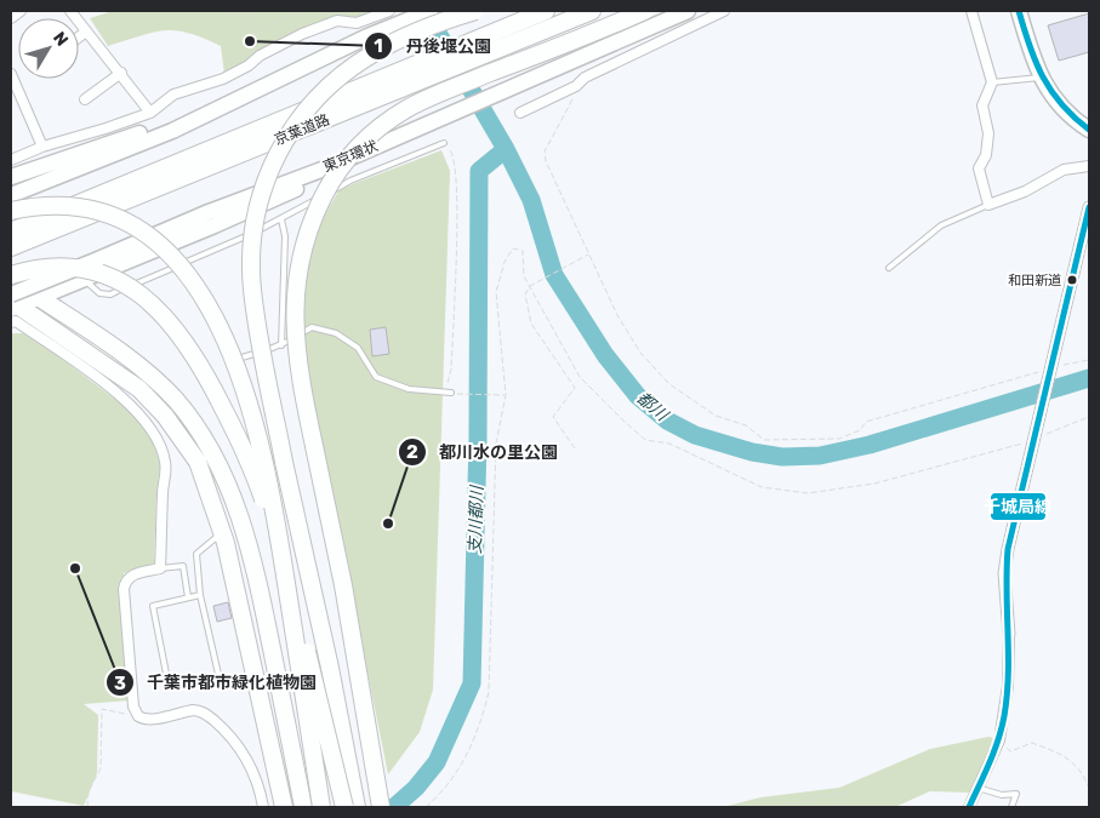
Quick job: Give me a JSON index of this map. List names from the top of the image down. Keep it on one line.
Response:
{"streets":{"highway":["京葉道路","東京環状"]},"water":["都川","支川都川"],"places":["丹後堰公園","和田新道","都川水の里公園","千葉市都市緑化植物園"],"lines":["transit line 千城局線"],"north":"top right"}
